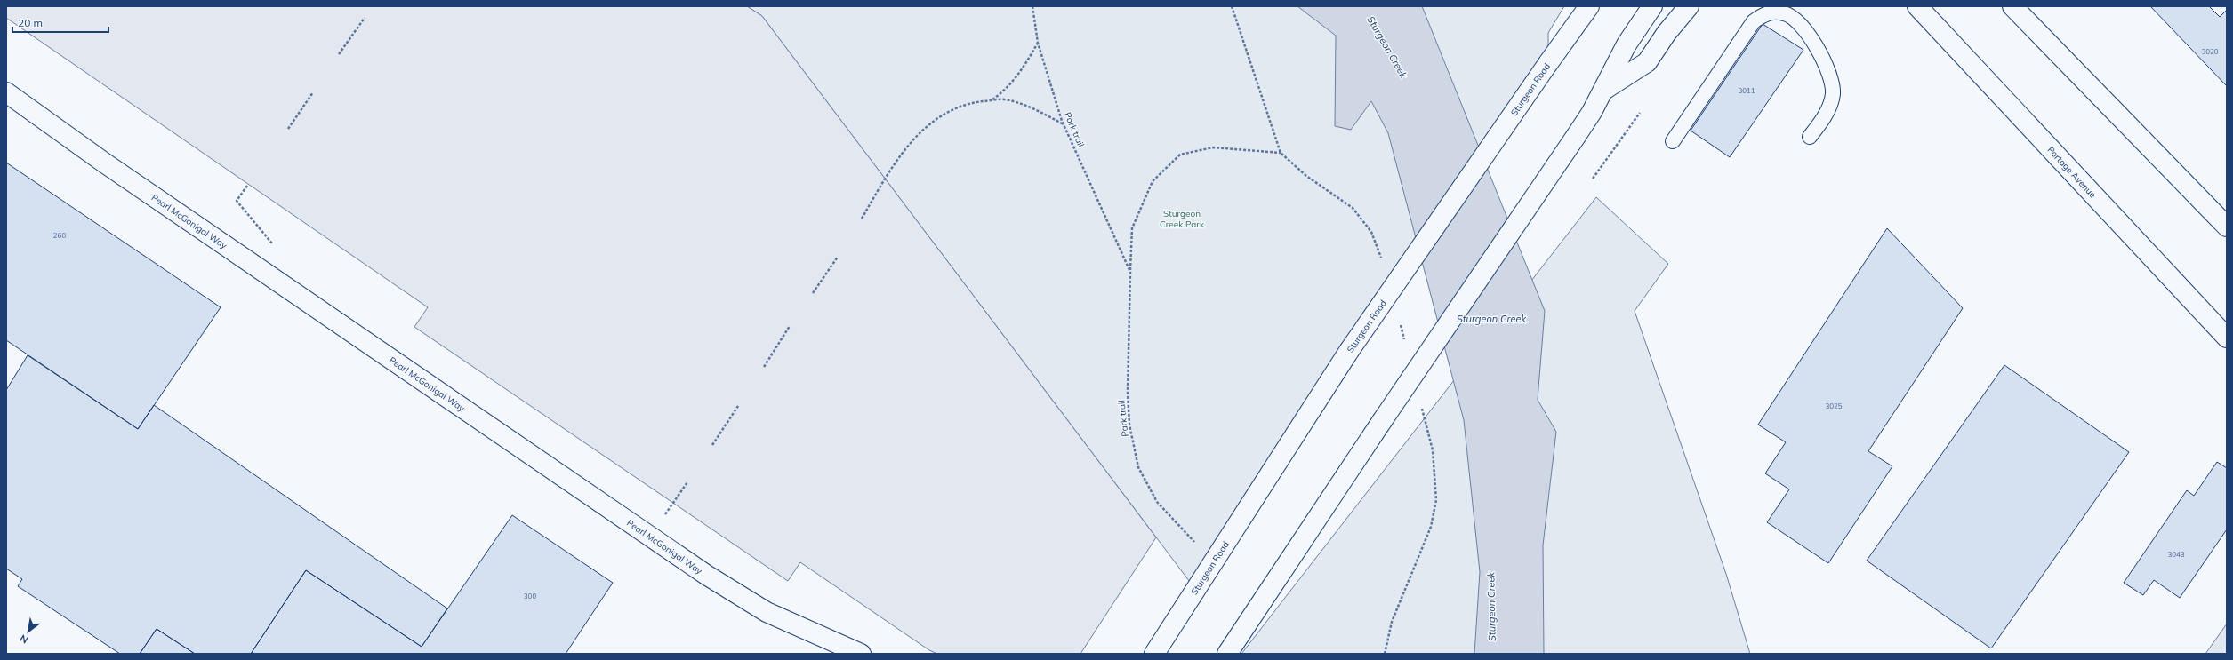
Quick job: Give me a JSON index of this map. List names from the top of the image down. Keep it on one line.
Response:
{"streets":{"main road":["Sturgeon Road","Portage Avenue","Pearl McGonigal Way"],"path":["Park trail"]},"water":["Sturgeon Creek"],"parks":["Sturgeon Creek Park"],"house_numbers":["3020","3011","260","3025","3043","300"],"scale_bar":"20 m","north":"bottom left"}
